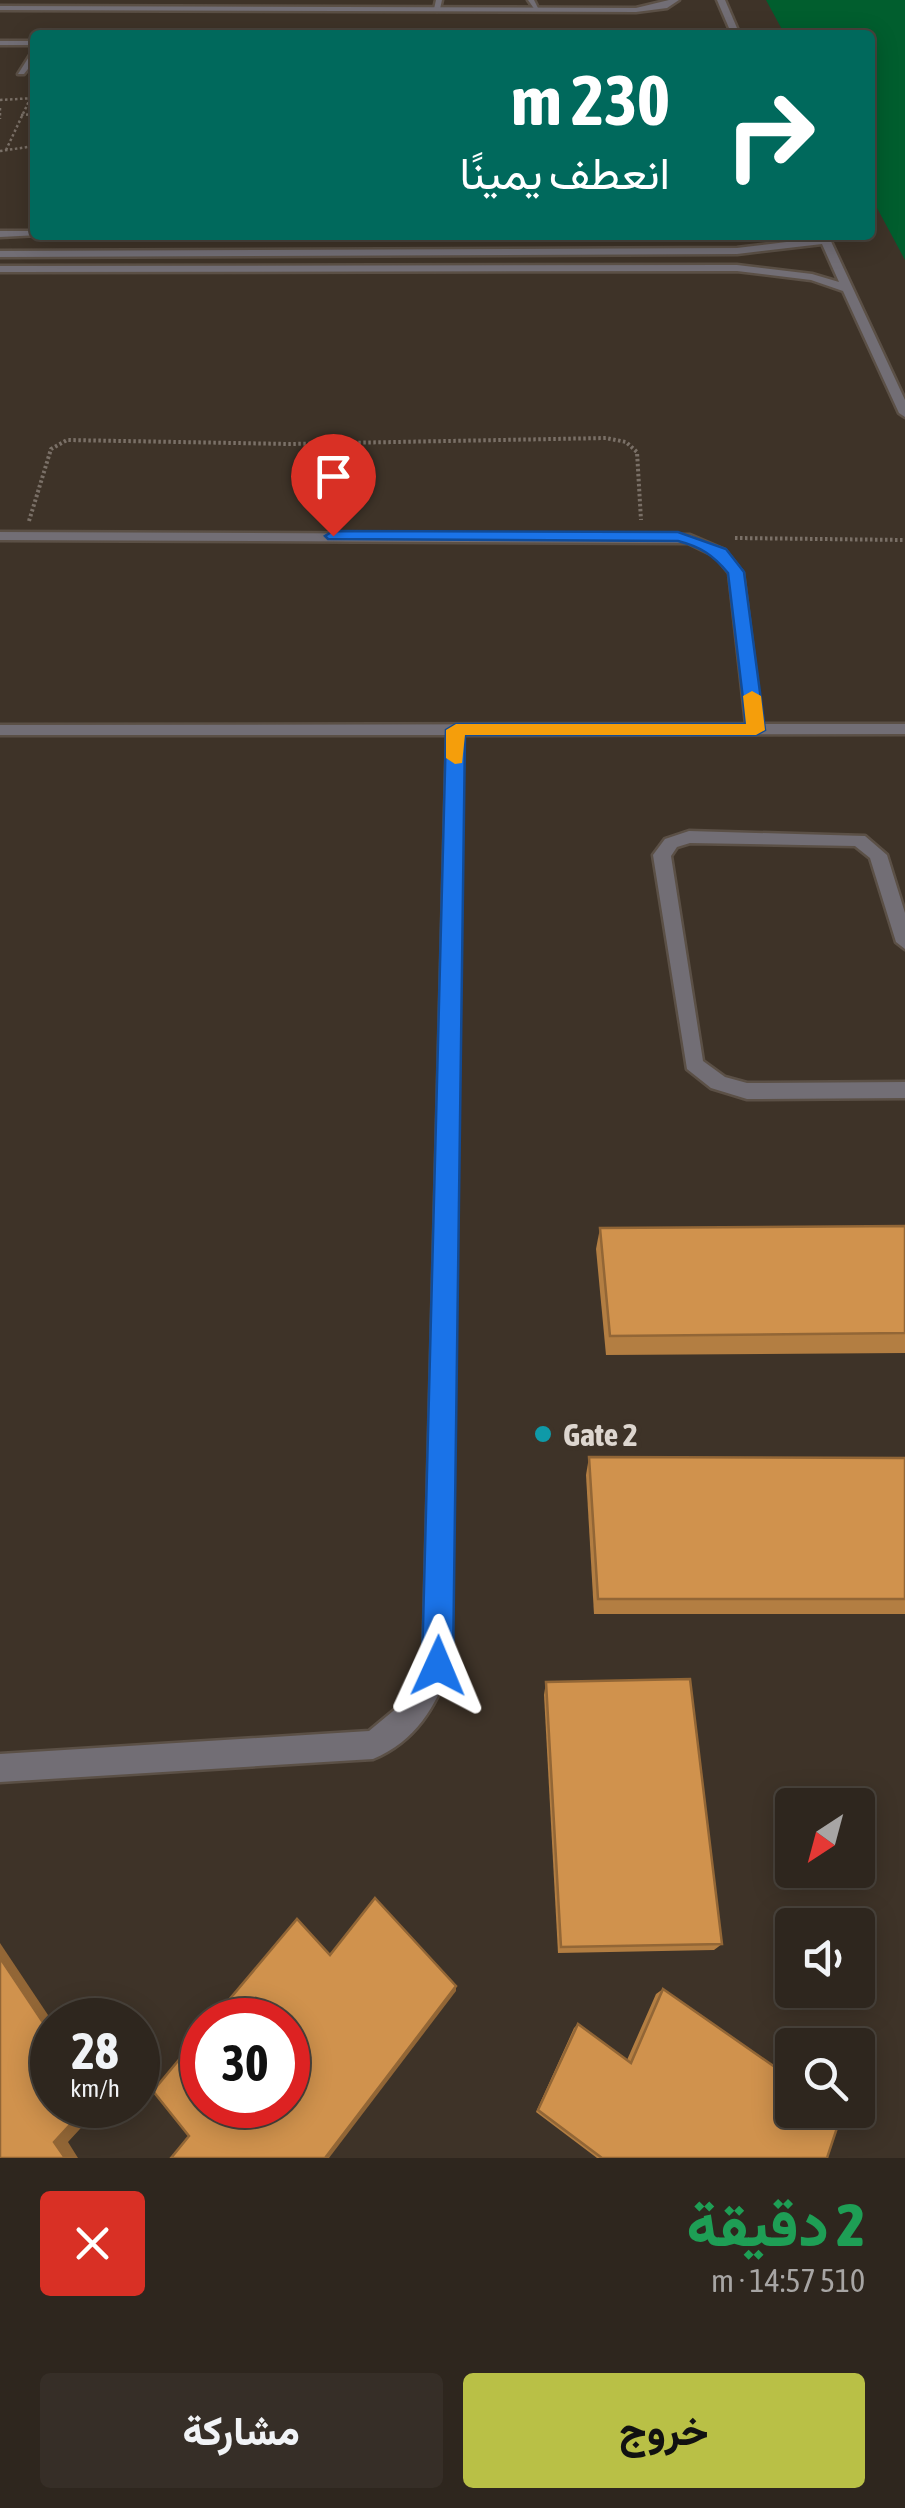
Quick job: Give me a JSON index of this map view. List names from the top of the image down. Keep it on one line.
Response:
{"places":["Gate 2"],"north":"bottom left","page":{"turn":["230 m","انعطف يمينًا"],"speed":"28 km/h","limit":"30","heading":["2 دقيقة","510 m · 14:57"],"buttons":["خروج","مشاركة"]}}
